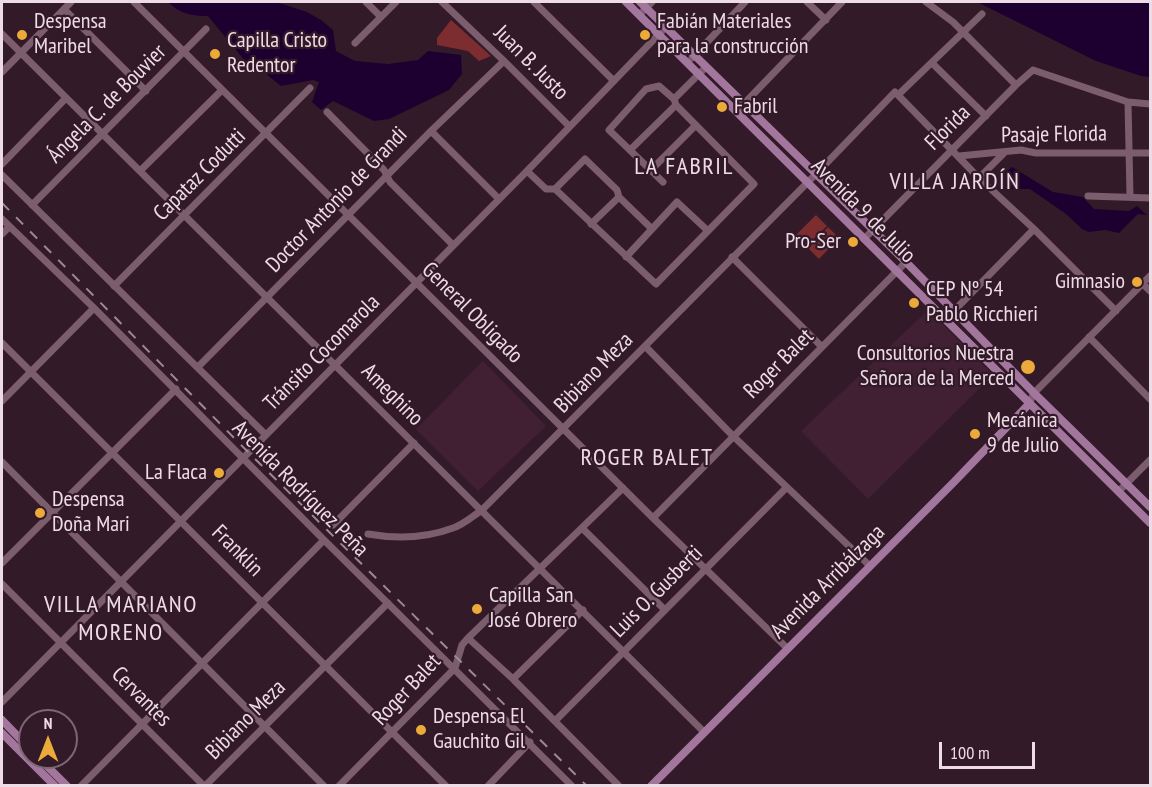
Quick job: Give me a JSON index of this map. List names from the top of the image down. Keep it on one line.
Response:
{"streets":{"main road":["Avenida 9 de Julio","Avenida Arribálzaga"],"street":["Juan B. Justo","Ángela C. de Bouvier","Florida","Pasaje Florida","Capataz Codutti","Doctor Antonio de Grandi","General Obligado","Tránsito Cocomarola","Roger Balet","Bibiano Meza","Ameghino","Avenida Rodríguez Peña","Franklin","Luis O. Gusberti","Cervantes"]},"crossings":[["Juan B. Justo","Doctor Antonio de Grandi"],["Juan B. Justo","Tránsito Cocomarola"],["Ángela C. de Bouvier","General Obligado"],["Ángela C. de Bouvier","Ameghino"],["Ángela C. de Bouvier","Avenida Rodríguez Peña"],["Florida","Pasaje Florida"],["Florida","Avenida 9 de Julio"],["Pasaje Florida","Bibiano Meza"],["Capataz Codutti","General Obligado"],["Capataz Codutti","Ameghino"],["Capataz Codutti","Avenida Rodríguez Peña"],["Doctor Antonio de Grandi","General Obligado"],["Doctor Antonio de Grandi","Ameghino"],["Doctor Antonio de Grandi","Avenida Rodríguez Peña"],["Avenida 9 de Julio","Tránsito Cocomarola"],["Avenida 9 de Julio","Roger Balet"],["Avenida 9 de Julio","Bibiano Meza"],["Avenida 9 de Julio","Avenida Arribálzaga"],["General Obligado","Tránsito Cocomarola"],["General Obligado","Roger Balet"],["General Obligado","Bibiano Meza"],["General Obligado","Avenida Arribálzaga"],["General Obligado","Luis O. Gusberti"],["Tránsito Cocomarola","Ameghino"],["Tránsito Cocomarola","Avenida Rodríguez Peña"],["Tránsito Cocomarola","Franklin"],["Tránsito Cocomarola","Cervantes"],["Roger Balet","Ameghino"],["Roger Balet","Avenida Rodríguez Peña"],["Roger Balet","Franklin"],["Bibiano Meza","Ameghino"],["Bibiano Meza","Avenida Rodríguez Peña"],["Bibiano Meza","Franklin"],["Bibiano Meza","Cervantes"],["Ameghino","Avenida Arribálzaga"],["Ameghino","Luis O. Gusberti"]],"districts":["LA FABRIL","VILLA JARDÍN","ROGER BALET","VILLA MARIANO MORENO"],"places":["Despensa Maribel","Fabián Materiales para la construcción","Capilla Cristo Redentor","Fabril","Pro-Ser","Gimnasio","CEP Nº 54 Pablo Ricchieri","Consultorios Nuestra Señora de la Merced","Mecánica 9 de Julio","La Flaca","Despensa Doña Mari","Capilla San José Obrero","Despensa El Gauchito Gil"],"scale_bar":"100 m","north":"top"}
